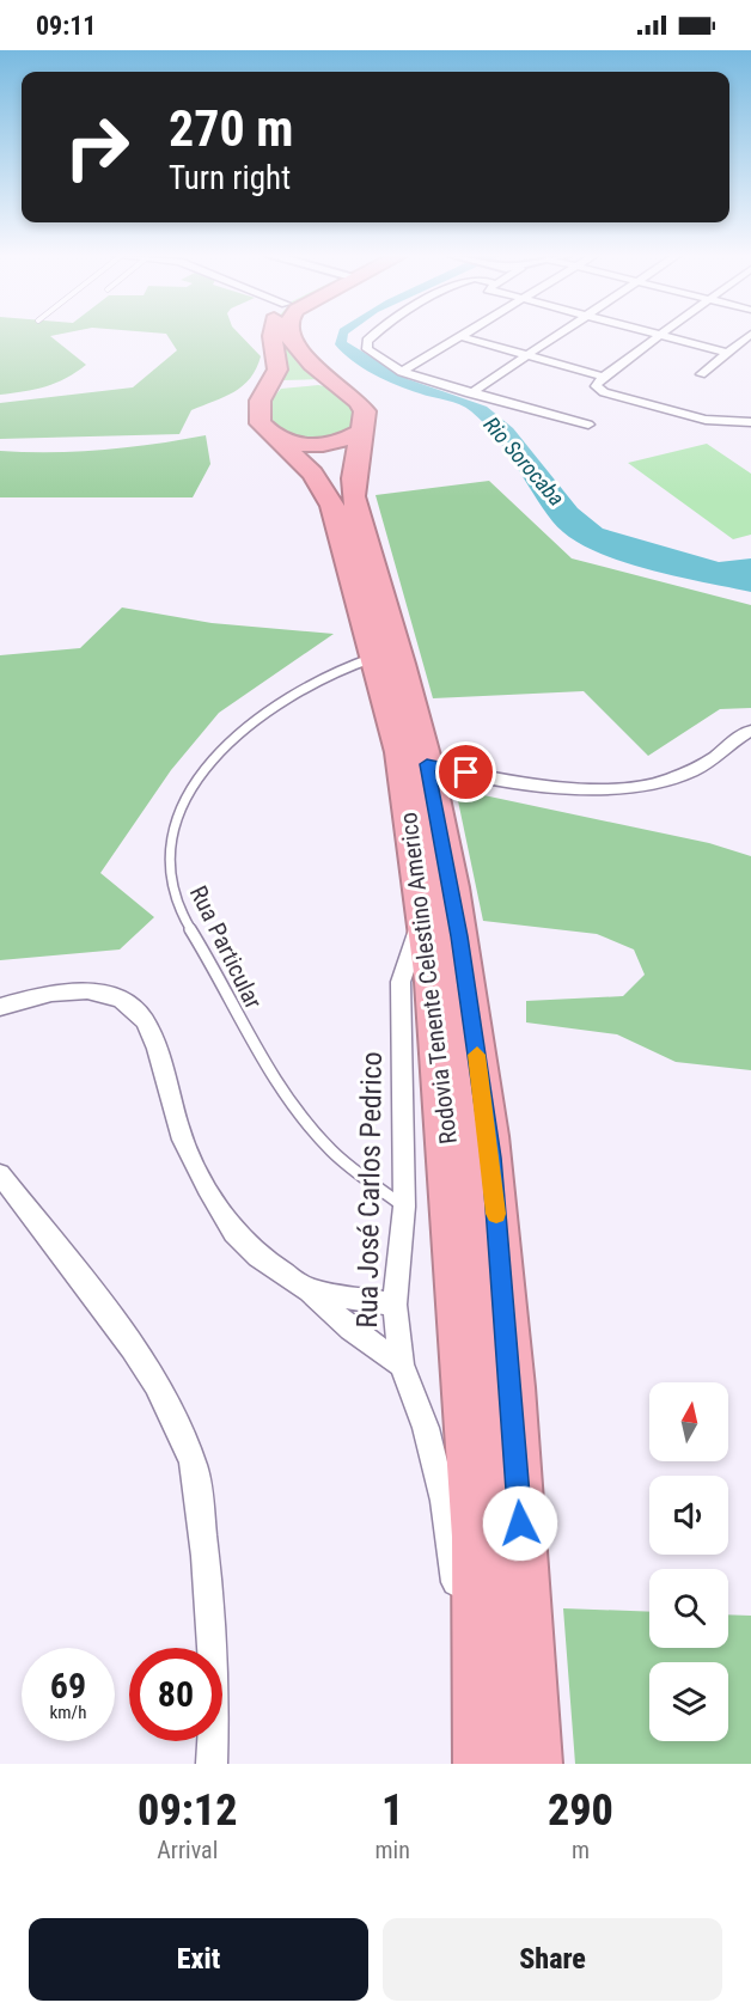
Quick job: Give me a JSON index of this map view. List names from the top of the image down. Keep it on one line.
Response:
{"streets":{"highway":["Rodovia Tenente Celestino Americo"],"street":["Rua José Carlos Pedrico"],"lane":["Rua Particular"]},"crossings":[["Rua Particular","Rodovia Tenente Celestino Americo"],["Rua Particular","Rua José Carlos Pedrico"],["Rodovia Tenente Celestino Americo","Rua José Carlos Pedrico"]],"water":["Rio Sorocaba"],"north":"top","page":{"status":"09:11","turn":["270 m","Turn right"],"speed":"69 km/h","limit":"80","eta":["09:12","Arrival","1","min","290","m"],"buttons":["Exit","Share"]}}
